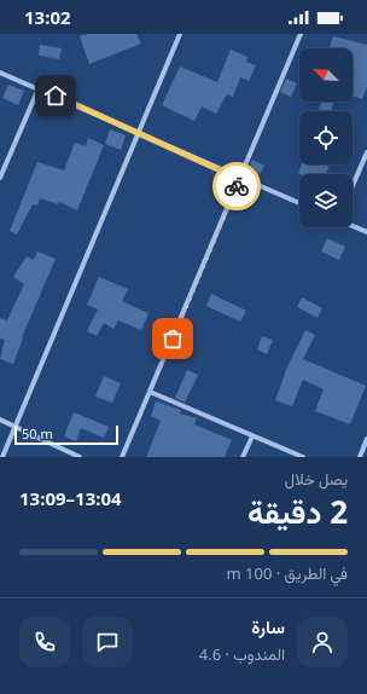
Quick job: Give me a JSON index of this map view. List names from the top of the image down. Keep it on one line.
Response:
{"scale_bar":"50 m","north":"top left","page":{"status":"13:02","scale":"50 m","heading":["2 دقيقة","يصل خلال","13:04–13:09"],"panel":["سارة","المندوب · 4.6"],"bar":"في الطريق · 100 m"}}
